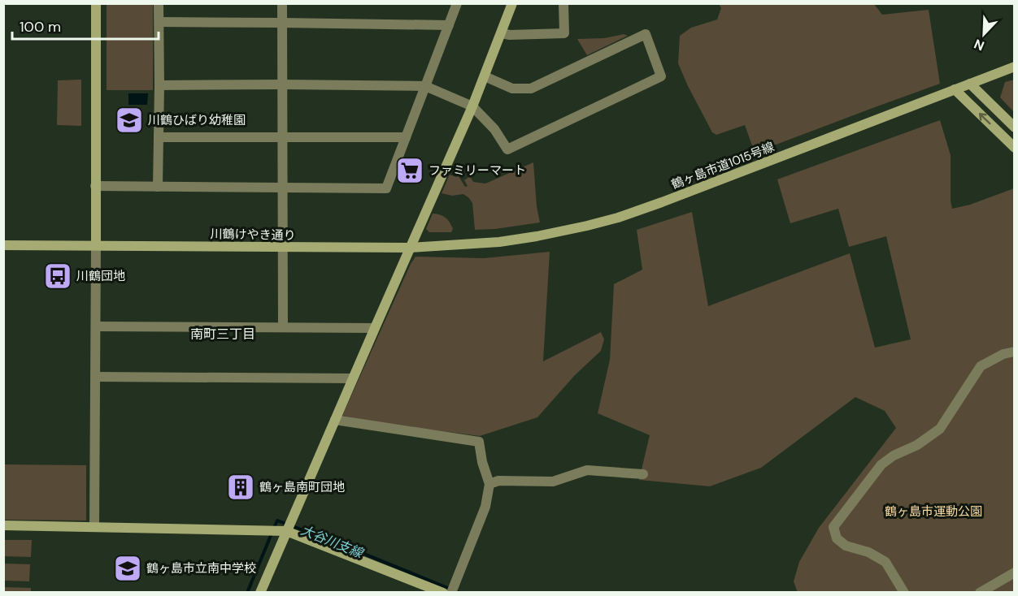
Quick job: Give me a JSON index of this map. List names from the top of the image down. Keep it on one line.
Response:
{"streets":{"street":["鶴ヶ島市道1015号線","川鶴けやき通り"]},"crossings":[["鶴ヶ島市道1015号線","川鶴けやき通り"]],"districts":["南町三丁目"],"water":["大谷川支線"],"parks":["鶴ヶ島市運動公園"],"places":{"school or university":["川鶴ひばり幼稚園","鶴ヶ島市立南中学校"],"supermarket":["ファミリーマート"],"bus stop":["川鶴団地"],"building":["鶴ヶ島南町団地"]},"scale_bar":"100 m","north":"bottom left"}
